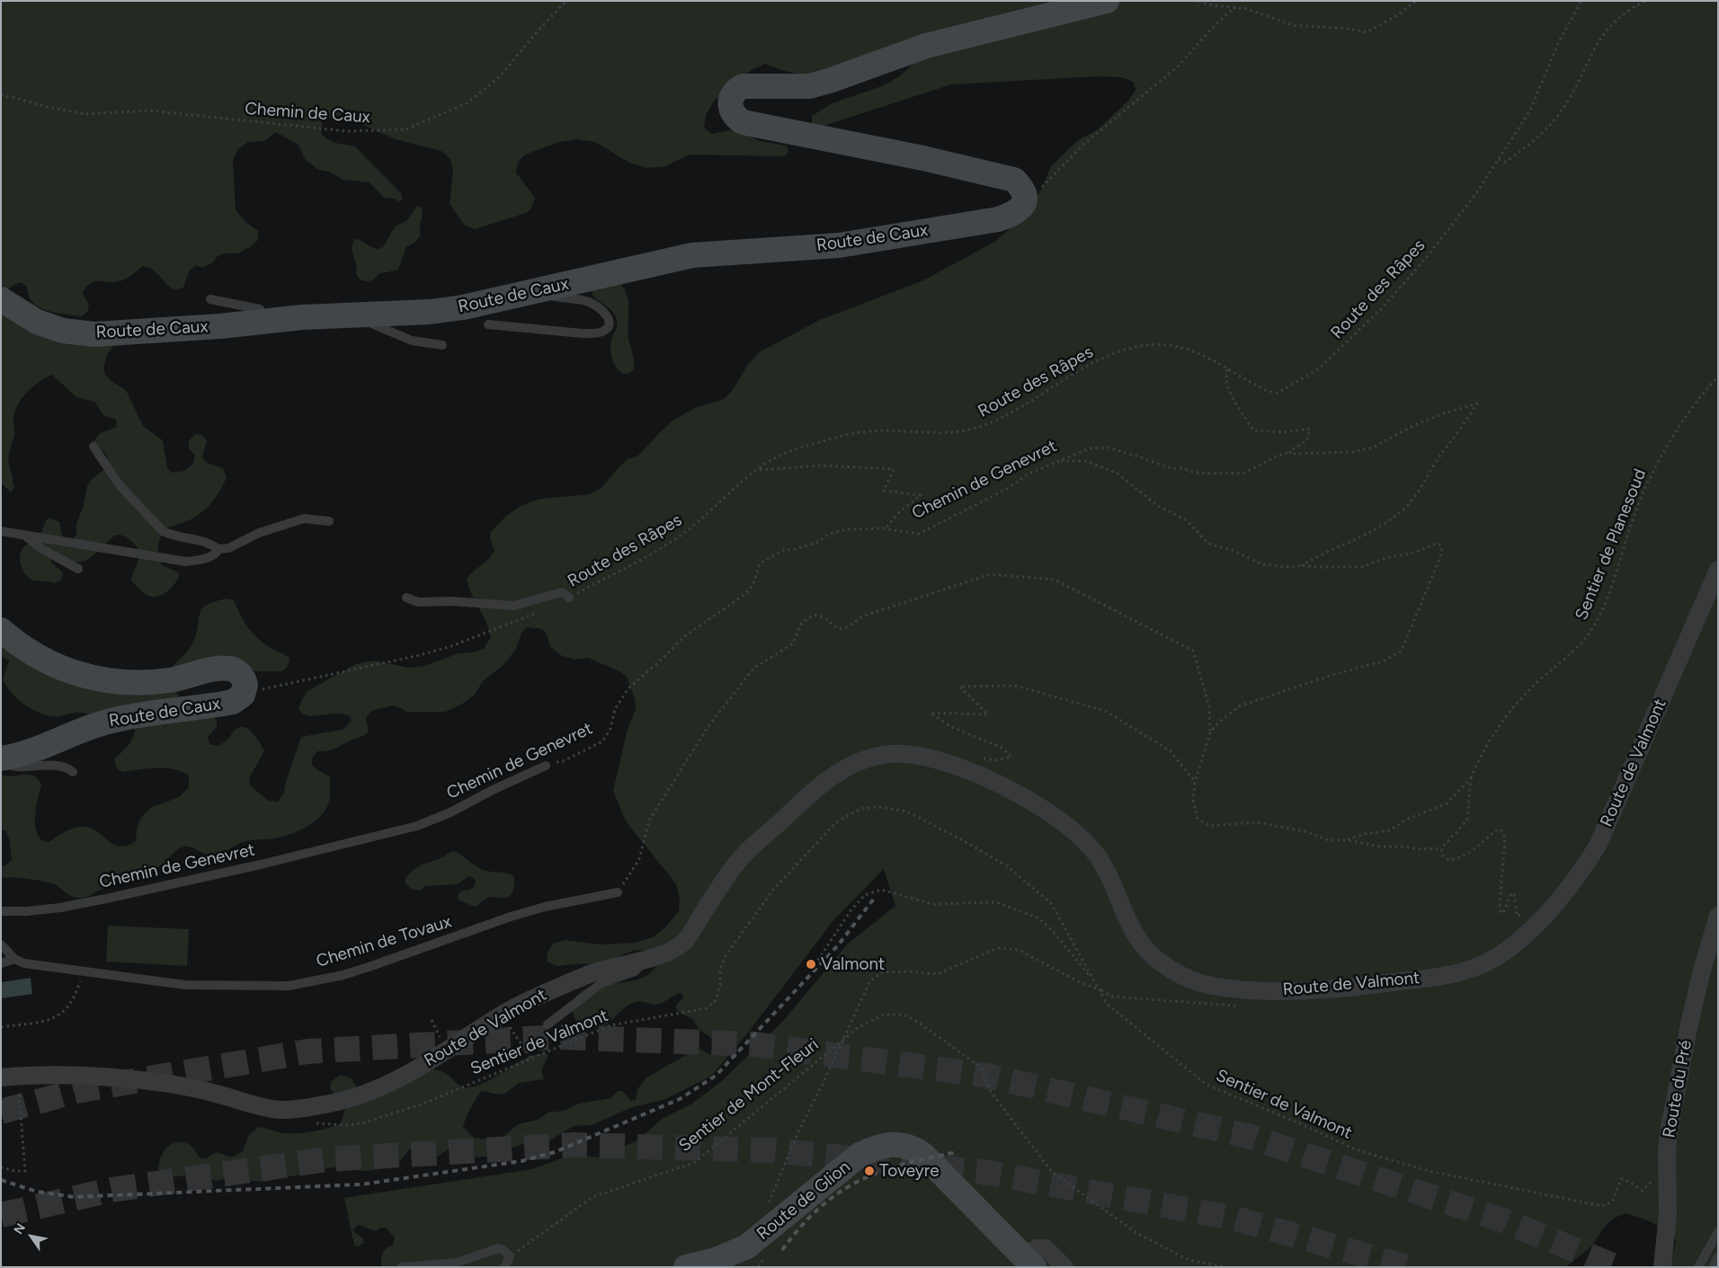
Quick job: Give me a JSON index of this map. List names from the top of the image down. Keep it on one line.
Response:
{"streets":{"street":["Route de Caux","Route de Valmont","Route du Pré","Route de Glion"],"lane":["Chemin de Genevret","Chemin de Tovaux"],"path":["Chemin de Caux","Route des Râpes","Sentier de Planesoud","Sentier de Valmont","Sentier de Mont-Fleuri"]},"places":["Valmont","Toveyre"],"north":"top left"}
